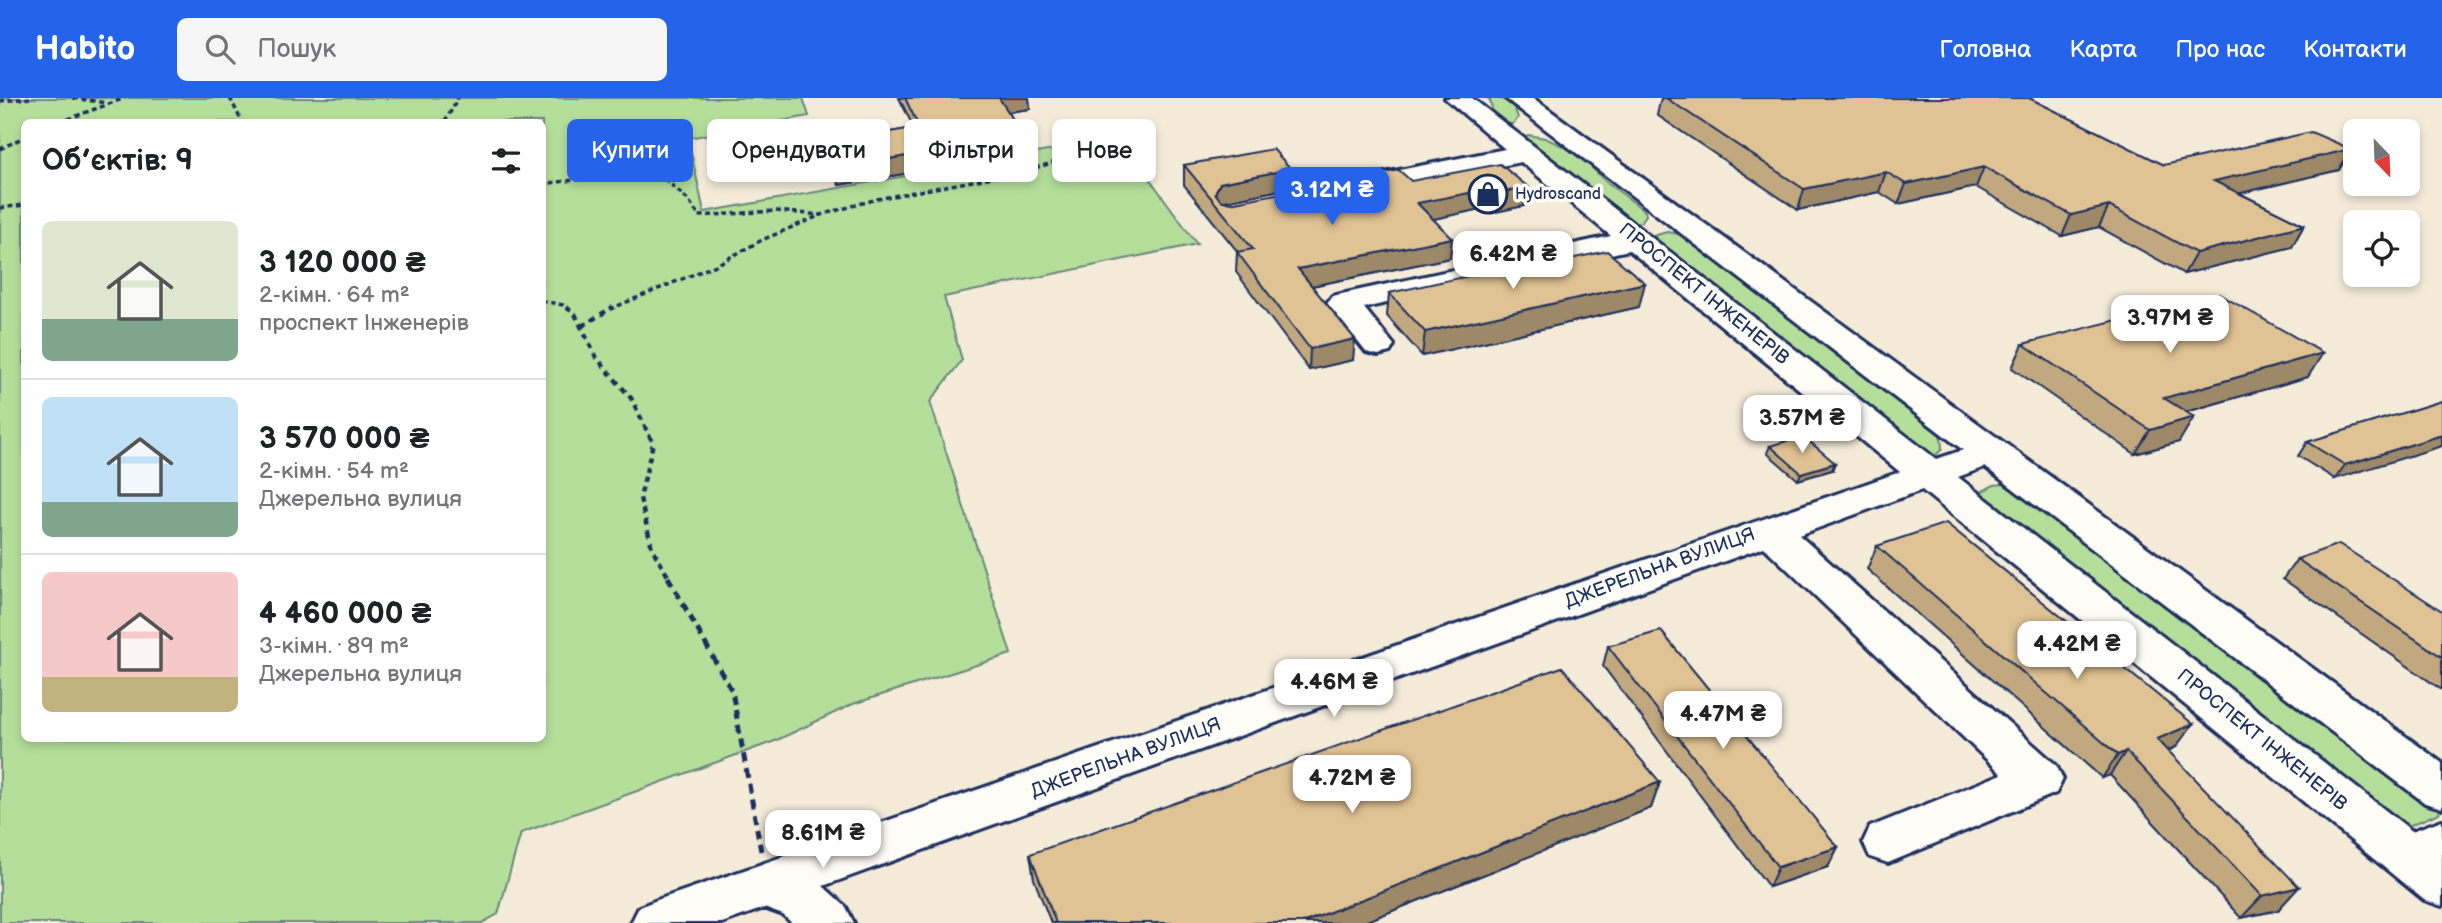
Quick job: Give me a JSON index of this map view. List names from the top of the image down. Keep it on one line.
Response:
{"streets":{"street":["ПРОСПЕКТ ІНЖЕНЕРІВ","ДЖЕРЕЛЬНА ВУЛИЦЯ"]},"crossings":[["ПРОСПЕКТ ІНЖЕНЕРІВ","ДЖЕРЕЛЬНА ВУЛИЦЯ"]],"places":{"shop":["Hydroscand"]},"north":"bottom right","page":{"header":"Habito","search":"Пошук","nav":["Головна","Карта","Про нас","Контакти"],"chip":["Купити","Орендувати","Фільтри","Нове"],"heading":"Об’єктів: 9","price":["3.12M ₴","6.42M ₴","3.97M ₴","3.57M ₴","4.42M ₴","4.46M ₴","4.47M ₴","4.72M ₴","8.61M ₴"],"list":[{"name":"3 120 000 ₴","note":"2-кімн. · 64 m² · проспект Інженерів"},{"name":"3 570 000 ₴","note":"2-кімн. · 54 m² · Джерельна вулиця"},{"name":"4 460 000 ₴","note":"3-кімн. · 89 m² · Джерельна вулиця"}]}}
